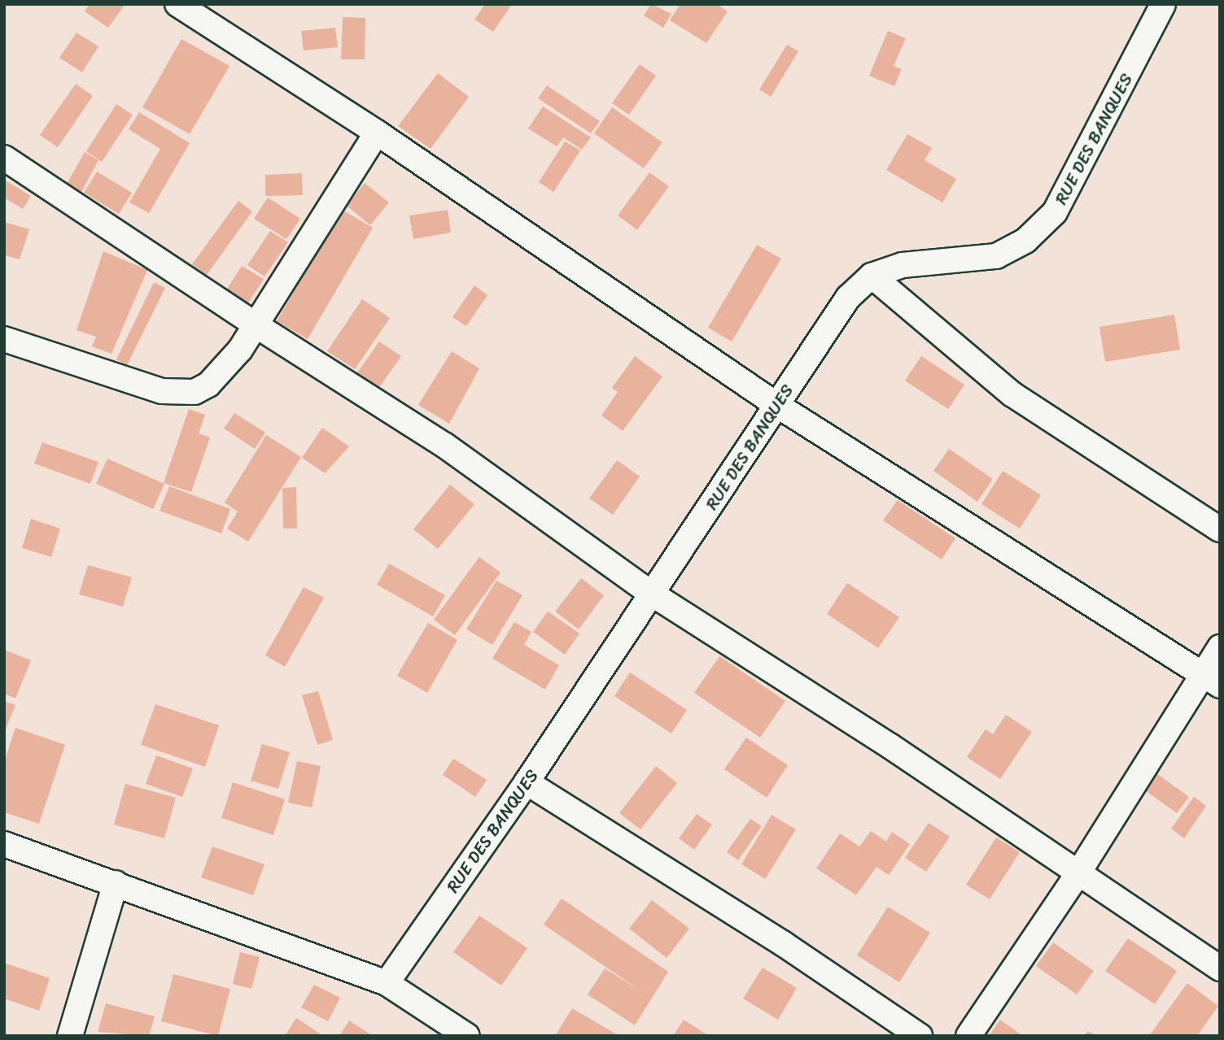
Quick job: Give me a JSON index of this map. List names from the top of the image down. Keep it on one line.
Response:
{"streets":{"street":["RUE DES BANQUES"]}}
